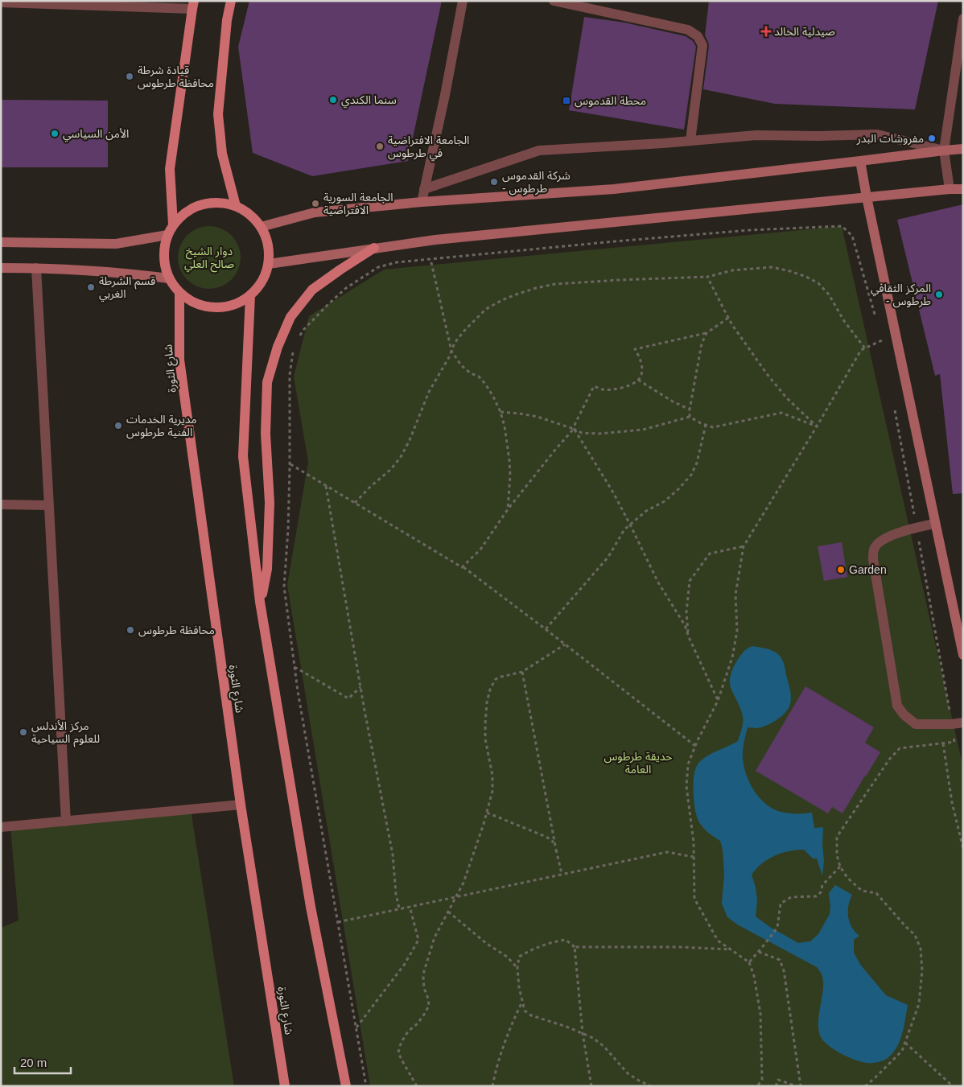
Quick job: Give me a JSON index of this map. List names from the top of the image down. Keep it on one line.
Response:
{"streets":{"main road":["شارع الثورة"]},"parks":["دوار الشيخ صالح العلي","حديقة طرطوس العامة"],"places":{"health":["صيدلية الخالد"],"other":["قيادة شرطة محافظة طرطوس","سنما الكندي","الأمن السياسي","مفروشات البدر","الجامعة الافتراضية في طرطوس","شركة القدموس - طرطوس","الجامعة السورية الافتراضية","قسم الشرطة الغربي","المركز الثقافي - طرطوس","مديرية الخدمات الفنية طرطوس","Garden","محافظة طرطوس","مركز الأندلس للعلوم السياحية"],"transit":["محطة القدموس"]},"scale_bar":"20 m"}
